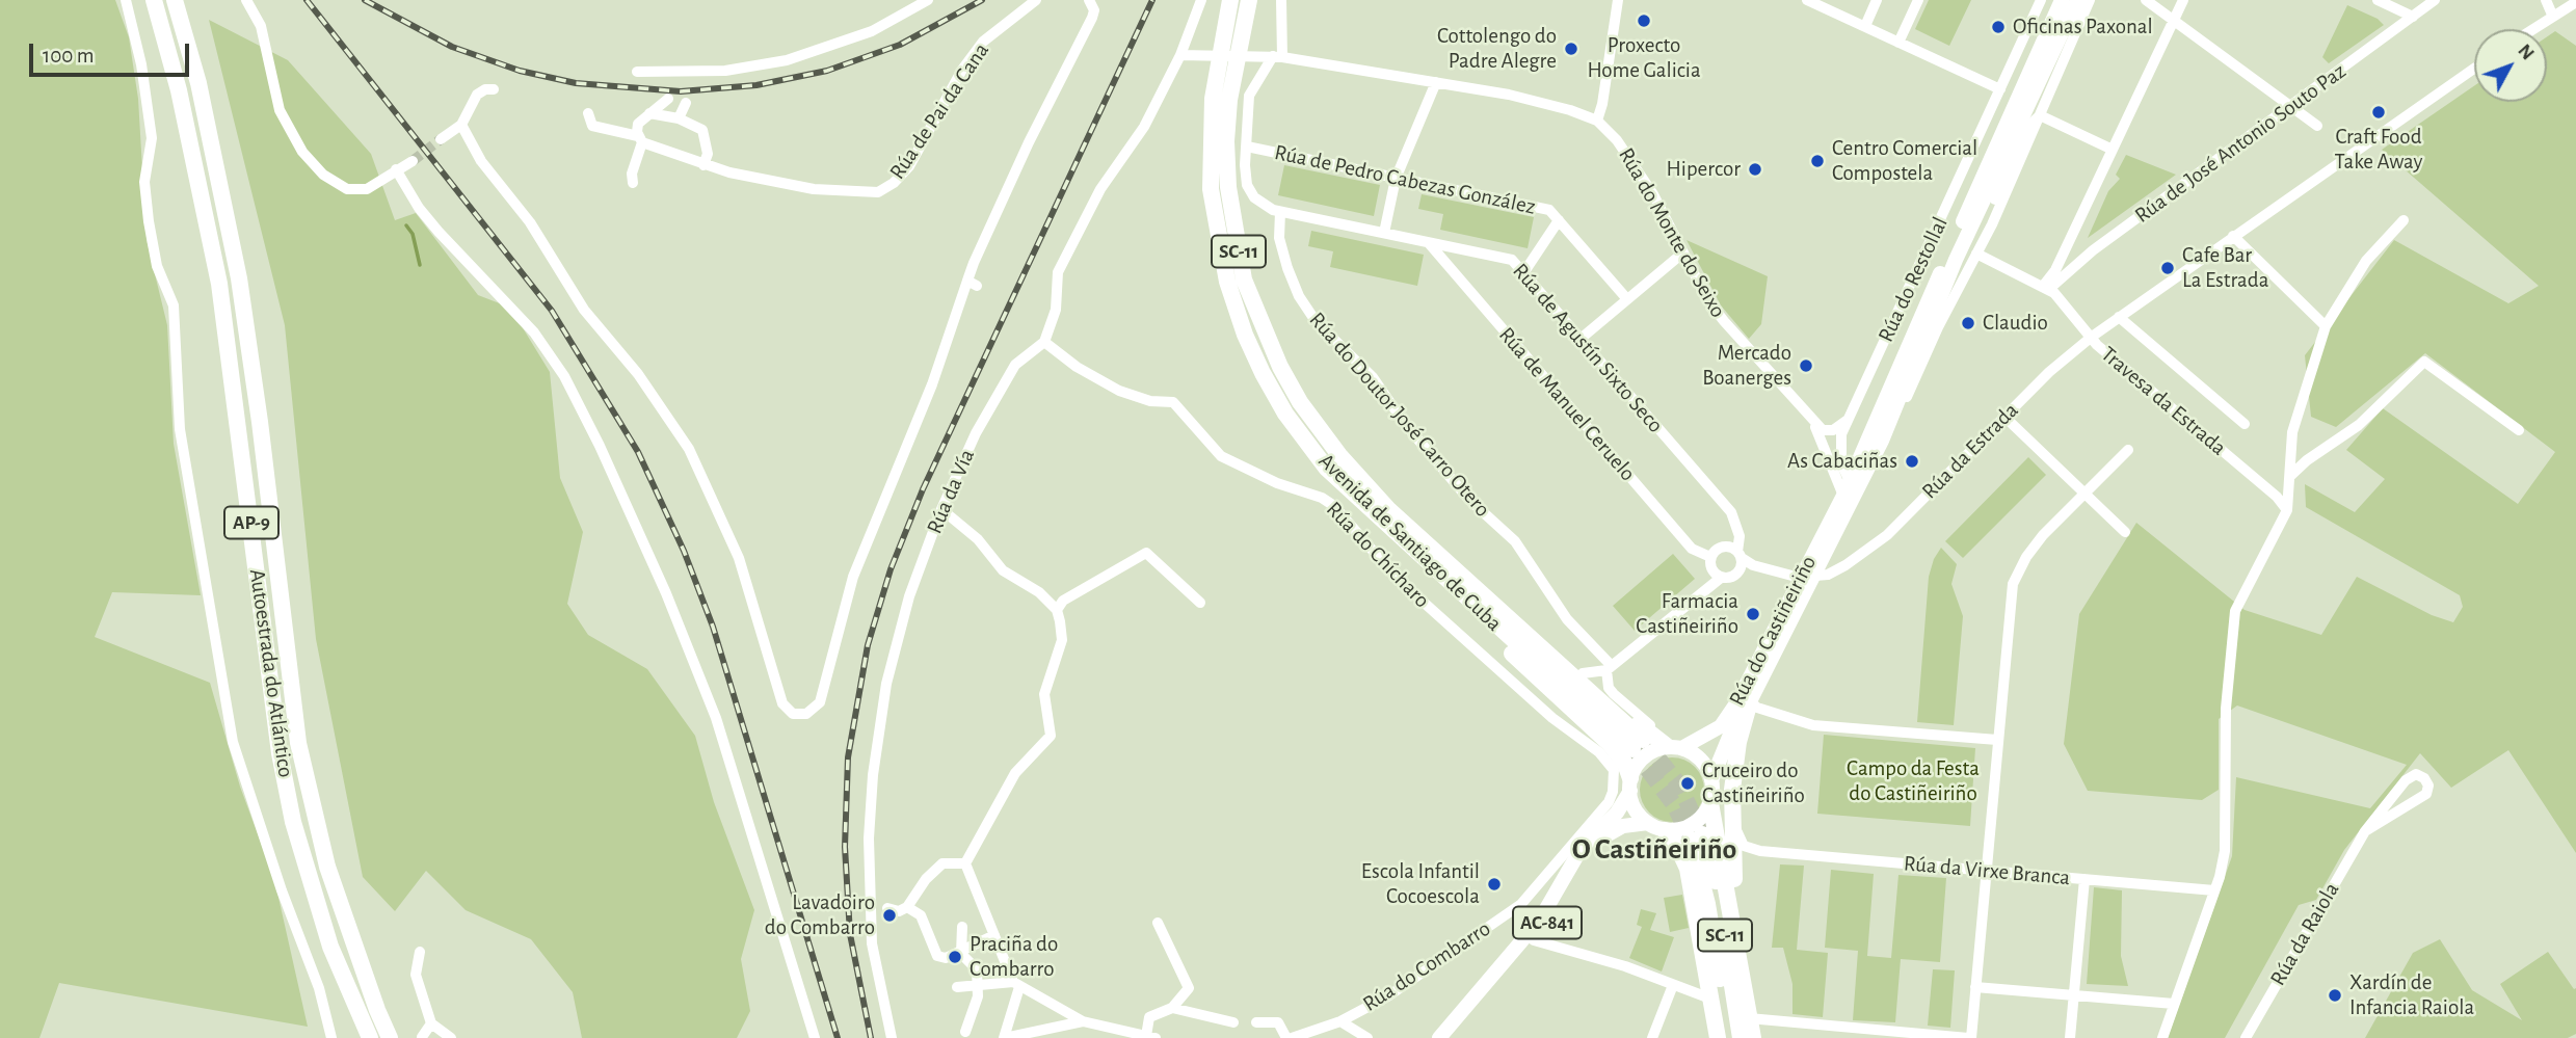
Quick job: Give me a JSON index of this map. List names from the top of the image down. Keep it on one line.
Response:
{"streets":{"highway":["SC-11","AP-9","Avenida de Santiago de Cuba","Autoestrada do Atlántico"],"main road":["Rúa do Restollal","Rúa do Castiñeiriño","AC-841"],"street":["Rúa de Pai da Cana","Rúa de José Antonio Souto Paz","Rúa de Pedro Cabezas González","Rúa do Monte do Seixo","Rúa de Agustín Sixto Seco","Travesa da Estrada","Rúa de Manuel Ceruelo","Rúa do Doutor José Carro Otero","Rúa da Estrada","Rúa da Vía","Rúa do Chícharo","Rúa da Virxe Branca","Rúa da Raiola","Rúa do Combarro"]},"crossings":[["Rúa de José Antonio Souto Paz","Travesa da Estrada"],["Rúa de Pedro Cabezas González","Rúa de Agustín Sixto Seco"],["Rúa do Monte do Seixo","Rúa do Restollal"],["Rúa do Monte do Seixo","Rúa do Castiñeiriño"],["Rúa do Restollal","Travesa da Estrada"],["Rúa do Restollal","Rúa da Estrada"],["Rúa do Restollal","Rúa do Castiñeiriño"],["Rúa de Agustín Sixto Seco","Rúa de Manuel Ceruelo"],["Rúa de Agustín Sixto Seco","Rúa do Doutor José Carro Otero"],["Travesa da Estrada","Rúa da Estrada"],["Rúa do Doutor José Carro Otero","Rúa do Castiñeiriño"],["Rúa do Doutor José Carro Otero","AC-841"],["Rúa da Estrada","Rúa do Castiñeiriño"],["Rúa da Vía","Rúa do Chícharo"],["Rúa do Chícharo","Rúa do Combarro"],["Rúa do Castiñeiriño","AC-841"]],"districts":["O Castiñeiriño"],"parks":["Campo da Festa do Castiñeiriño"],"places":["Proxecto Home Galicia","Oficinas Paxonal","Cottolengo do Padre Alegre","Craft Food Take Away","Centro Comercial Compostela","Hipercor","Cafe Bar La Estrada","Claudio","Mercado Boanerges","As Cabaciñas","Farmacia Castiñeiriño","Cruceiro do Castiñeiriño","Escola Infantil Cocoescola","Lavadoiro do Combarro","Praciña do Combarro","Xardín de Infancia Raiola"],"scale_bar":"100 m","north":"top right"}
